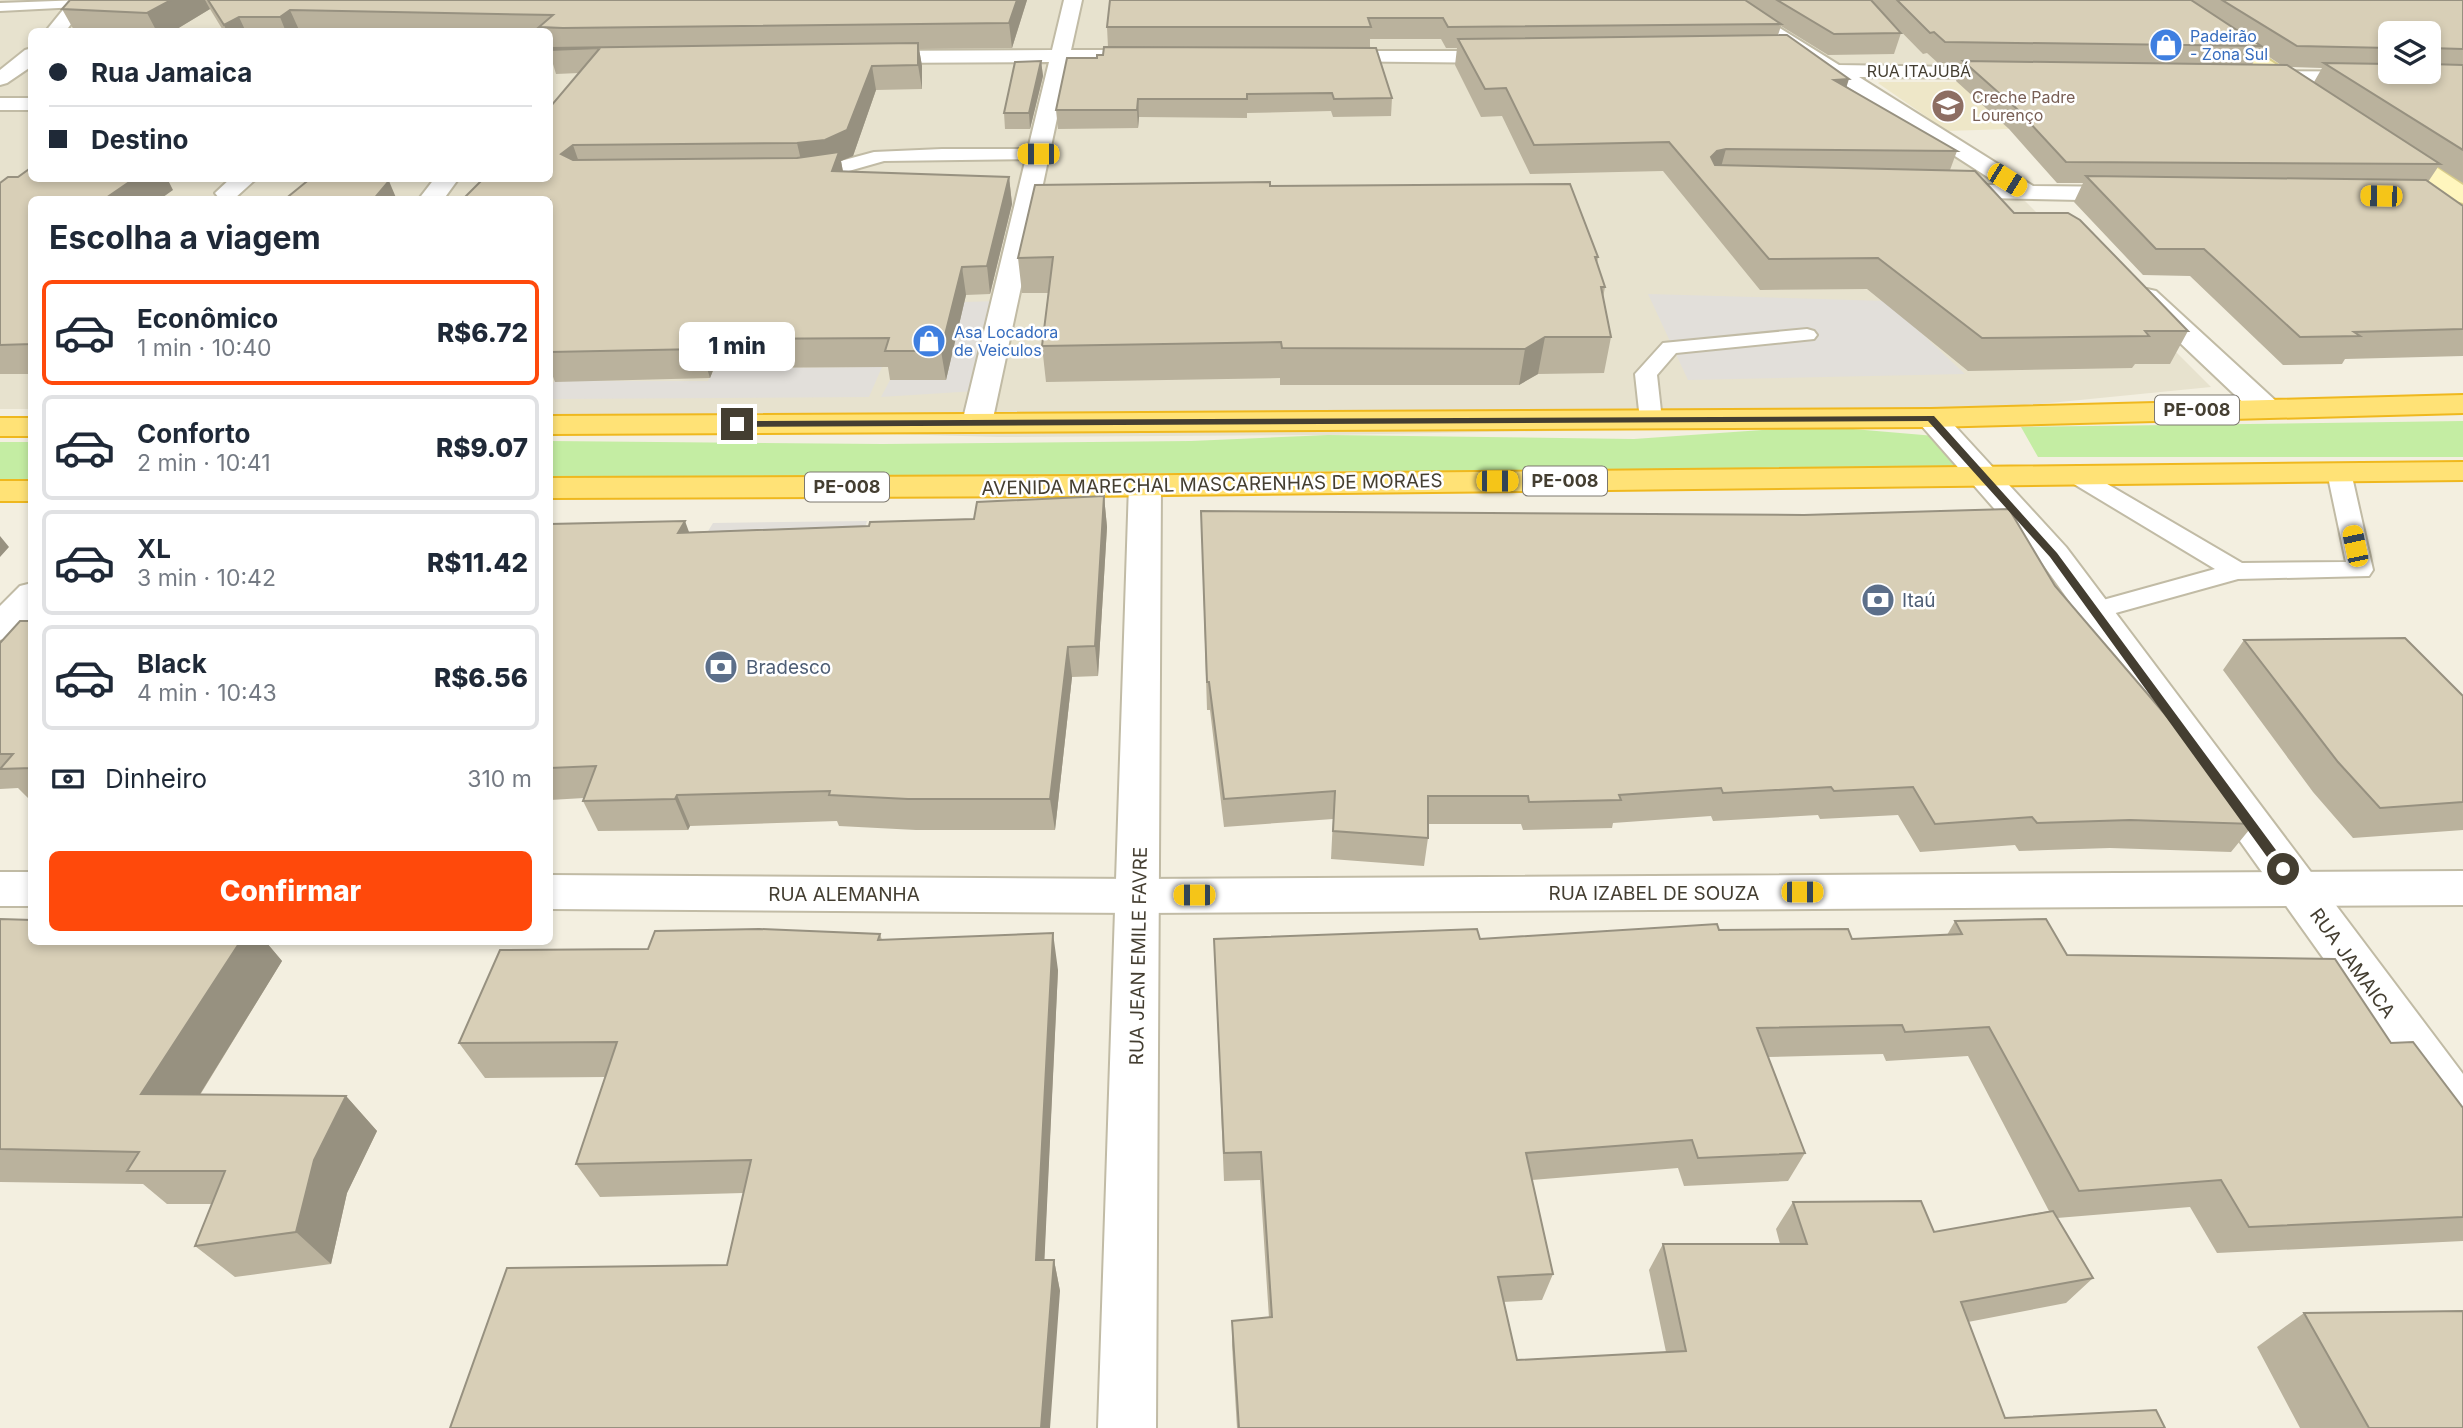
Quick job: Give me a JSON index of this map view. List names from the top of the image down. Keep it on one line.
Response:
{"streets":{"highway":["PE-008","AVENIDA MARECHAL MASCARENHAS DE MORAES"],"street":["RUA ITAJUBÁ","RUA IZABEL DE SOUZA","RUA ALEMANHA","RUA JEAN EMILE FAVRE","RUA JAMAICA"]},"crossings":[["PE-008","RUA JAMAICA"],["AVENIDA MARECHAL MASCARENHAS DE MORAES","RUA JEAN EMILE FAVRE"],["AVENIDA MARECHAL MASCARENHAS DE MORAES","RUA JAMAICA"],["RUA IZABEL DE SOUZA","RUA ALEMANHA"],["RUA IZABEL DE SOUZA","RUA JEAN EMILE FAVRE"],["RUA IZABEL DE SOUZA","RUA JAMAICA"],["RUA ALEMANHA","RUA JEAN EMILE FAVRE"]],"places":{"shop":["Padeirão - Zona Sul","Asa Locadora de Veiculos"],"school or university":["Creche Padre Lourenço"],"bank":["Itaú","Bradesco"]},"page":{"banner":["Rua Jamaica","Destino"],"heading":"Escolha a viagem","list":[{"name":"Econômico","note":"1 min · 10:40","value":"R$6.72"},{"name":"Conforto","note":"2 min · 10:41","value":"R$9.07"},{"name":"XL","note":"3 min · 10:42","value":"R$11.42"},{"name":"Black","note":"4 min · 10:43","value":"R$6.56"}],"bubble":"1 min","pay":["Dinheiro","310 m"],"buttons":"Confirmar"}}
